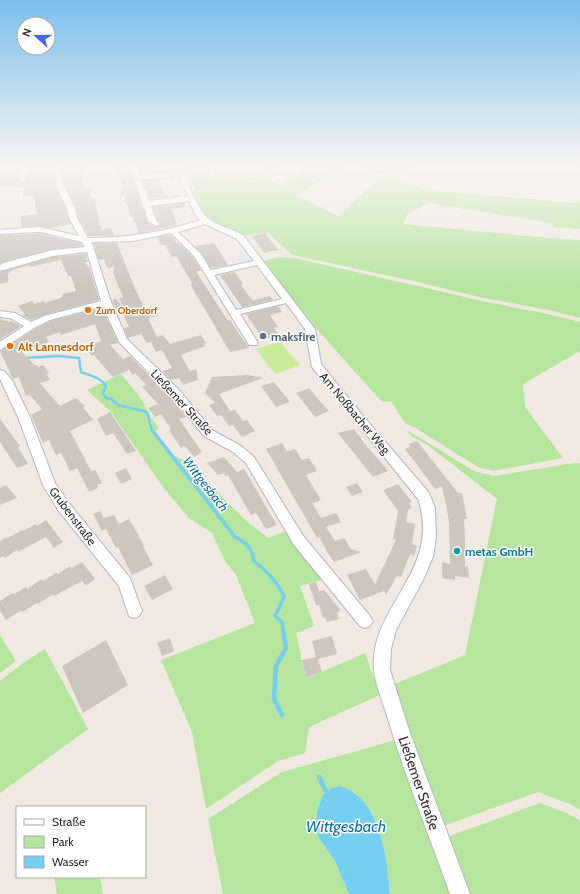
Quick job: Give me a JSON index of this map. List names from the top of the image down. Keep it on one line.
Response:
{"streets":{"street":["Ließemer Straße","Am Noßbacher Weg","Grubenstraße"]},"crossings":[["Ließemer Straße","Am Noßbacher Weg"]],"water":["Wittgesbach"],"places":["Zum Oberdorf","maksfire","Alt Lannesdorf","metas GmbH"],"legend":["Straße","Park","Wasser"],"north":"left"}
